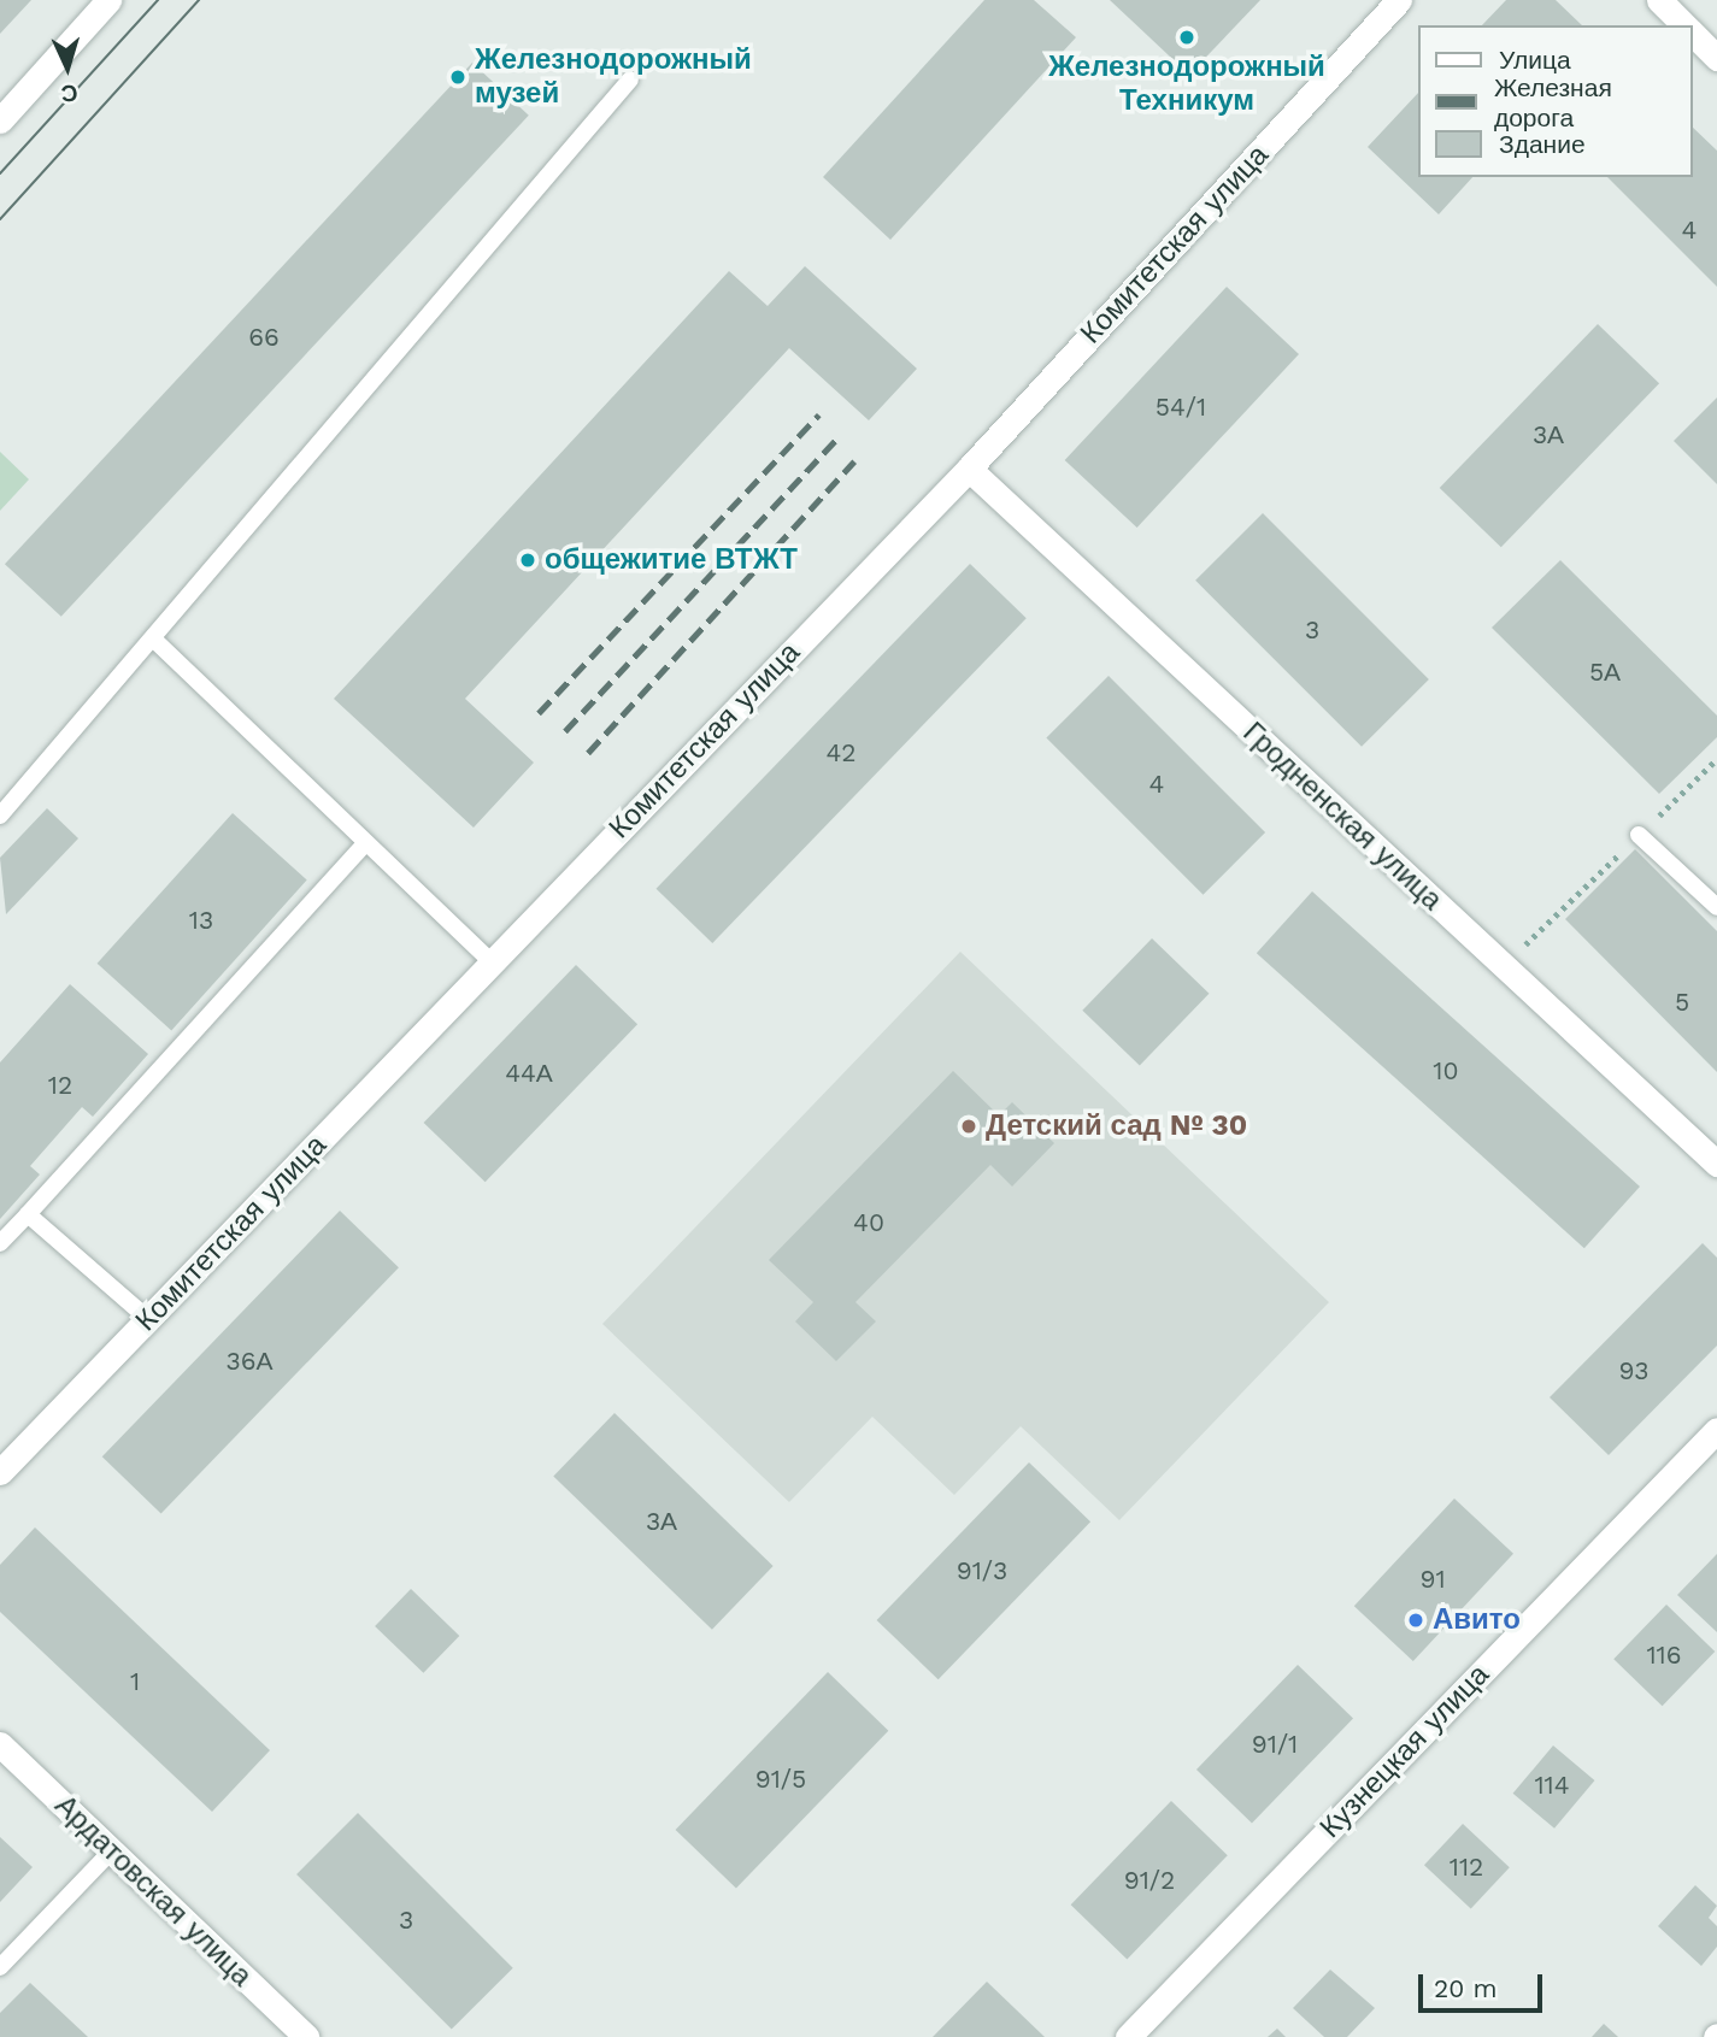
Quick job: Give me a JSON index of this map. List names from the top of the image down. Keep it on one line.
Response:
{"streets":{"street":["Комитетская улица","Гродненская улица","Кузнецкая улица","Ардатовская улица"]},"crossings":[["Комитетская улица","Гродненская улица"]],"places":["Железнодорожный Техникум","Железнодорожный музей","общежитие ВТЖТ","Детский сад № 30","Авито"],"house_numbers":["4","66","54/1","3А","3","5А","42","4","13","5","10","44А","12","40","36А","93","3А","91/3","91","116","1","91/1","91/5","114","112","91/2","3"],"legend":["Улица","Железная дорога","Здание"],"scale_bar":"20 m","north":"bottom"}
